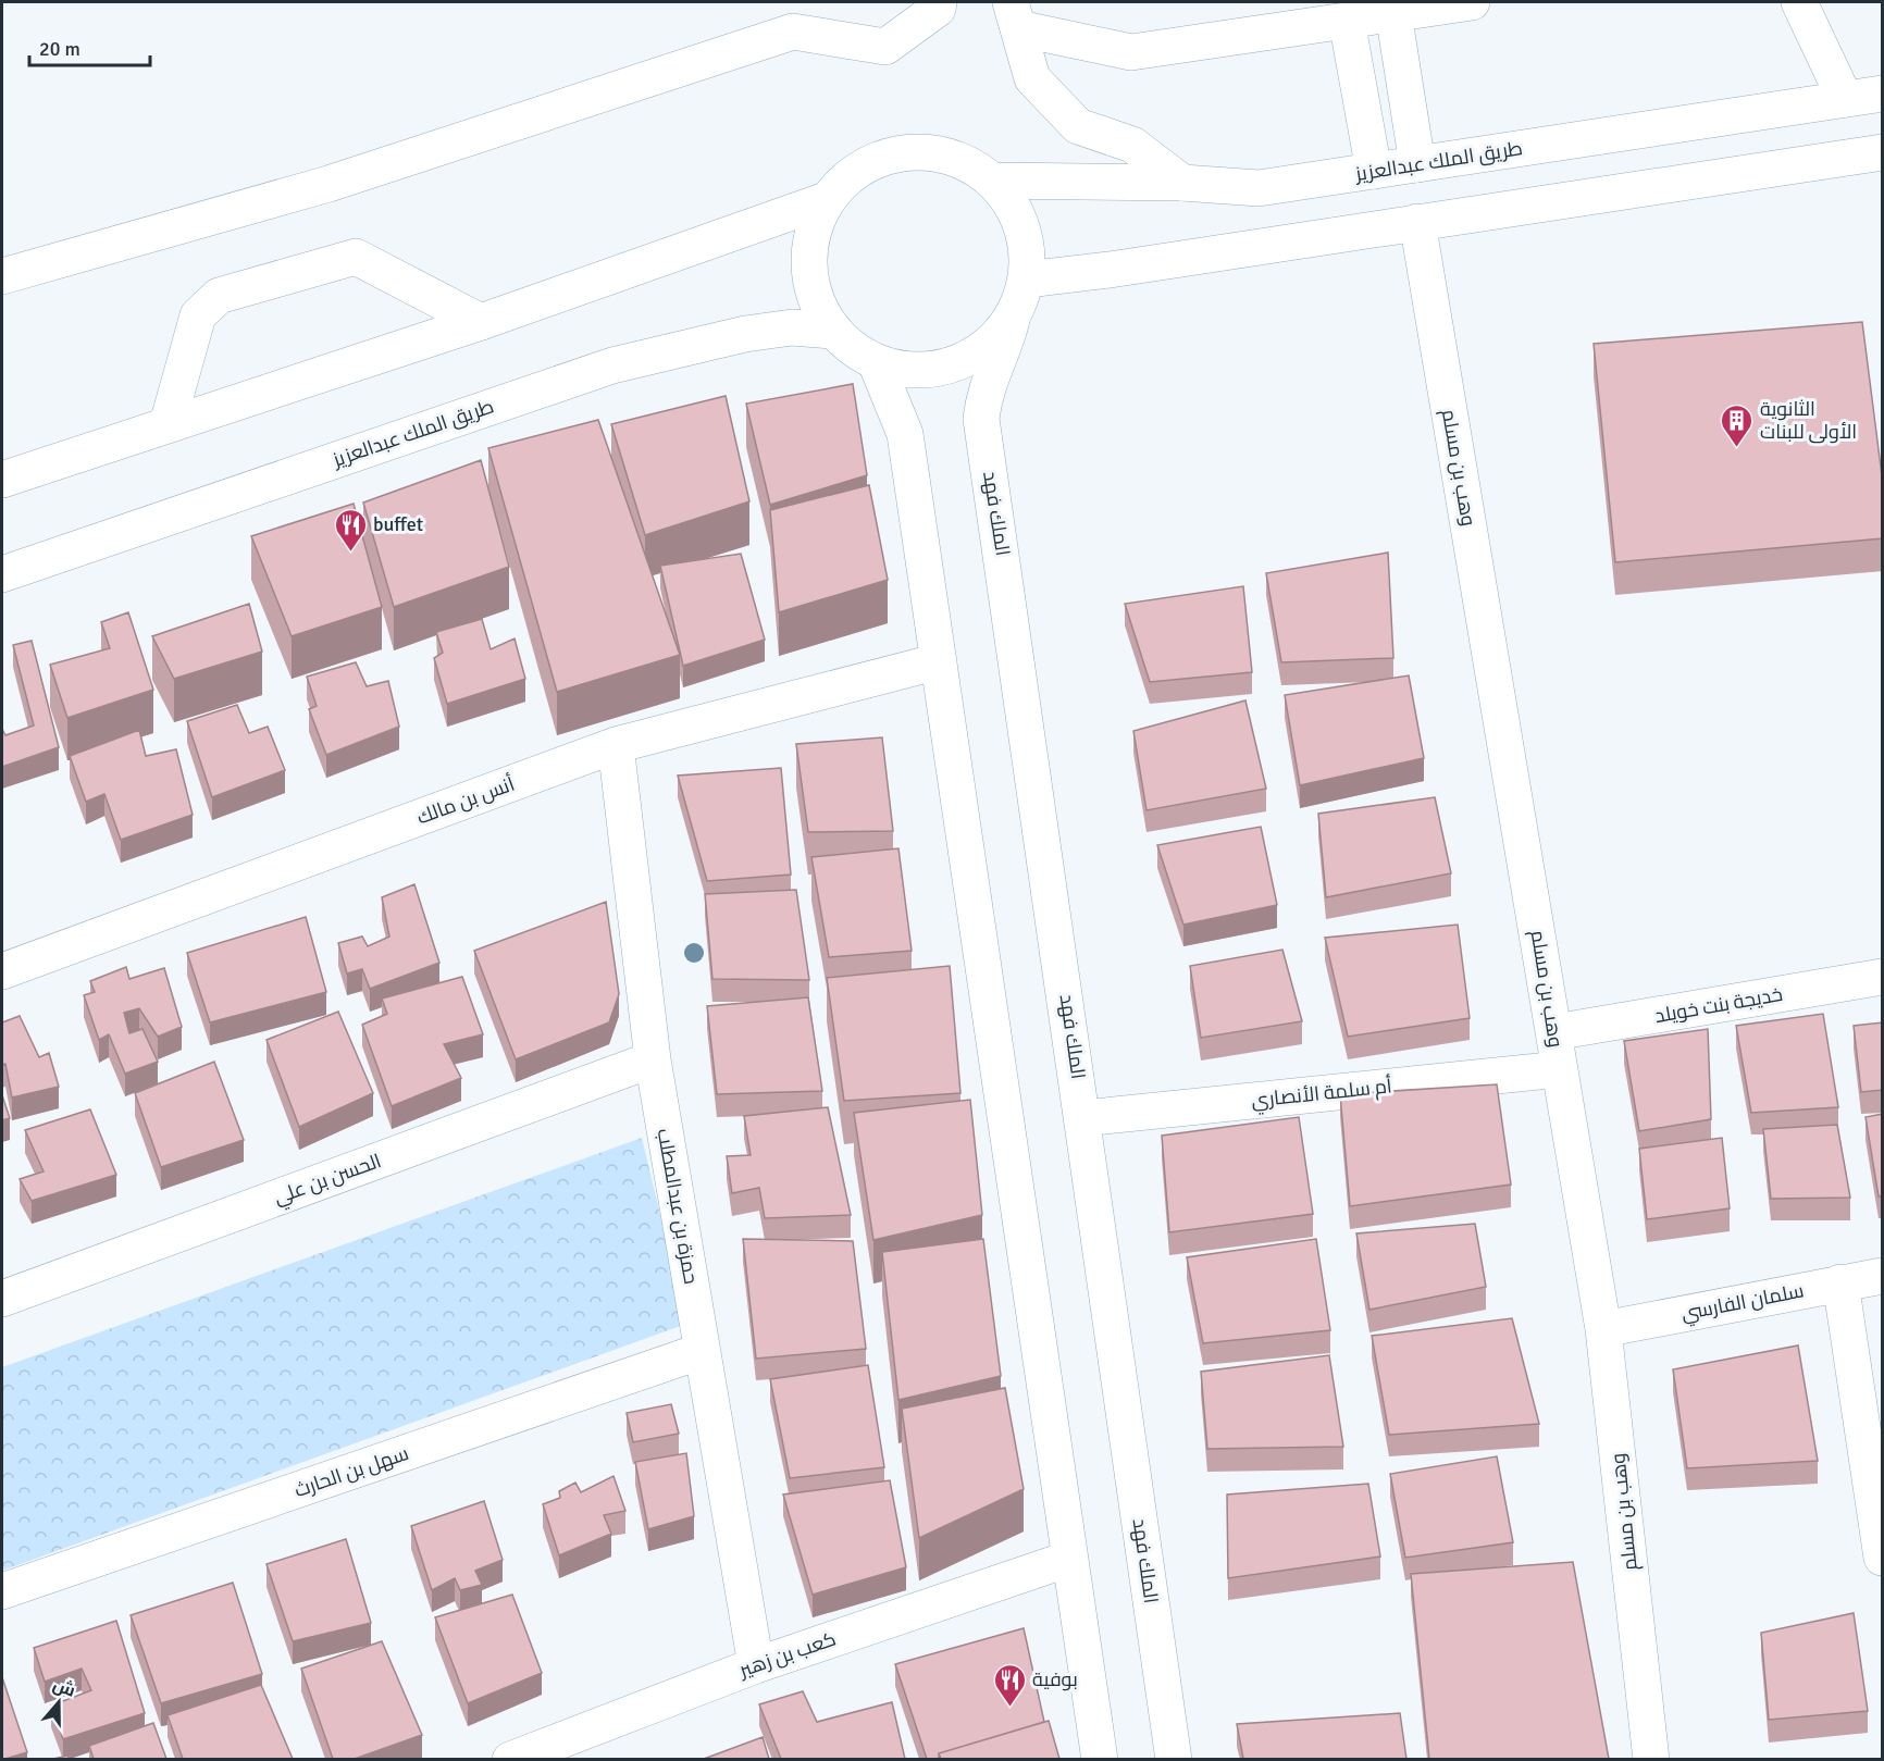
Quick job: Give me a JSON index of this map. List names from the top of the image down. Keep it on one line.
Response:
{"streets":{"street":["طريق الملك عبدالعزيز","وهب بن مسلم","الملك فهد","أنس بن مالك","خديجة بنت خويلد","أم سلمة الأنصاري","الحسن بن علي","حمزة بن عبدالمطلب","سلمان الفارسي","سهل بن الحارث","كعب بن زهير"]},"crossings":[["طريق الملك عبدالعزيز","الملك فهد"],["وهب بن مسلم","خديجة بنت خويلد"],["وهب بن مسلم","أم سلمة الأنصاري"],["وهب بن مسلم","سلمان الفارسي"],["الملك فهد","أم سلمة الأنصاري"],["أنس بن مالك","حمزة بن عبدالمطلب"],["الحسن بن علي","حمزة بن عبدالمطلب"],["حمزة بن عبدالمطلب","سهل بن الحارث"],["حمزة بن عبدالمطلب","كعب بن زهير"]],"places":{"building":["الثانوية الأولى للبنات"],"restaurant":["buffet","بوفية"]},"scale_bar":"20 m","north":"top"}
